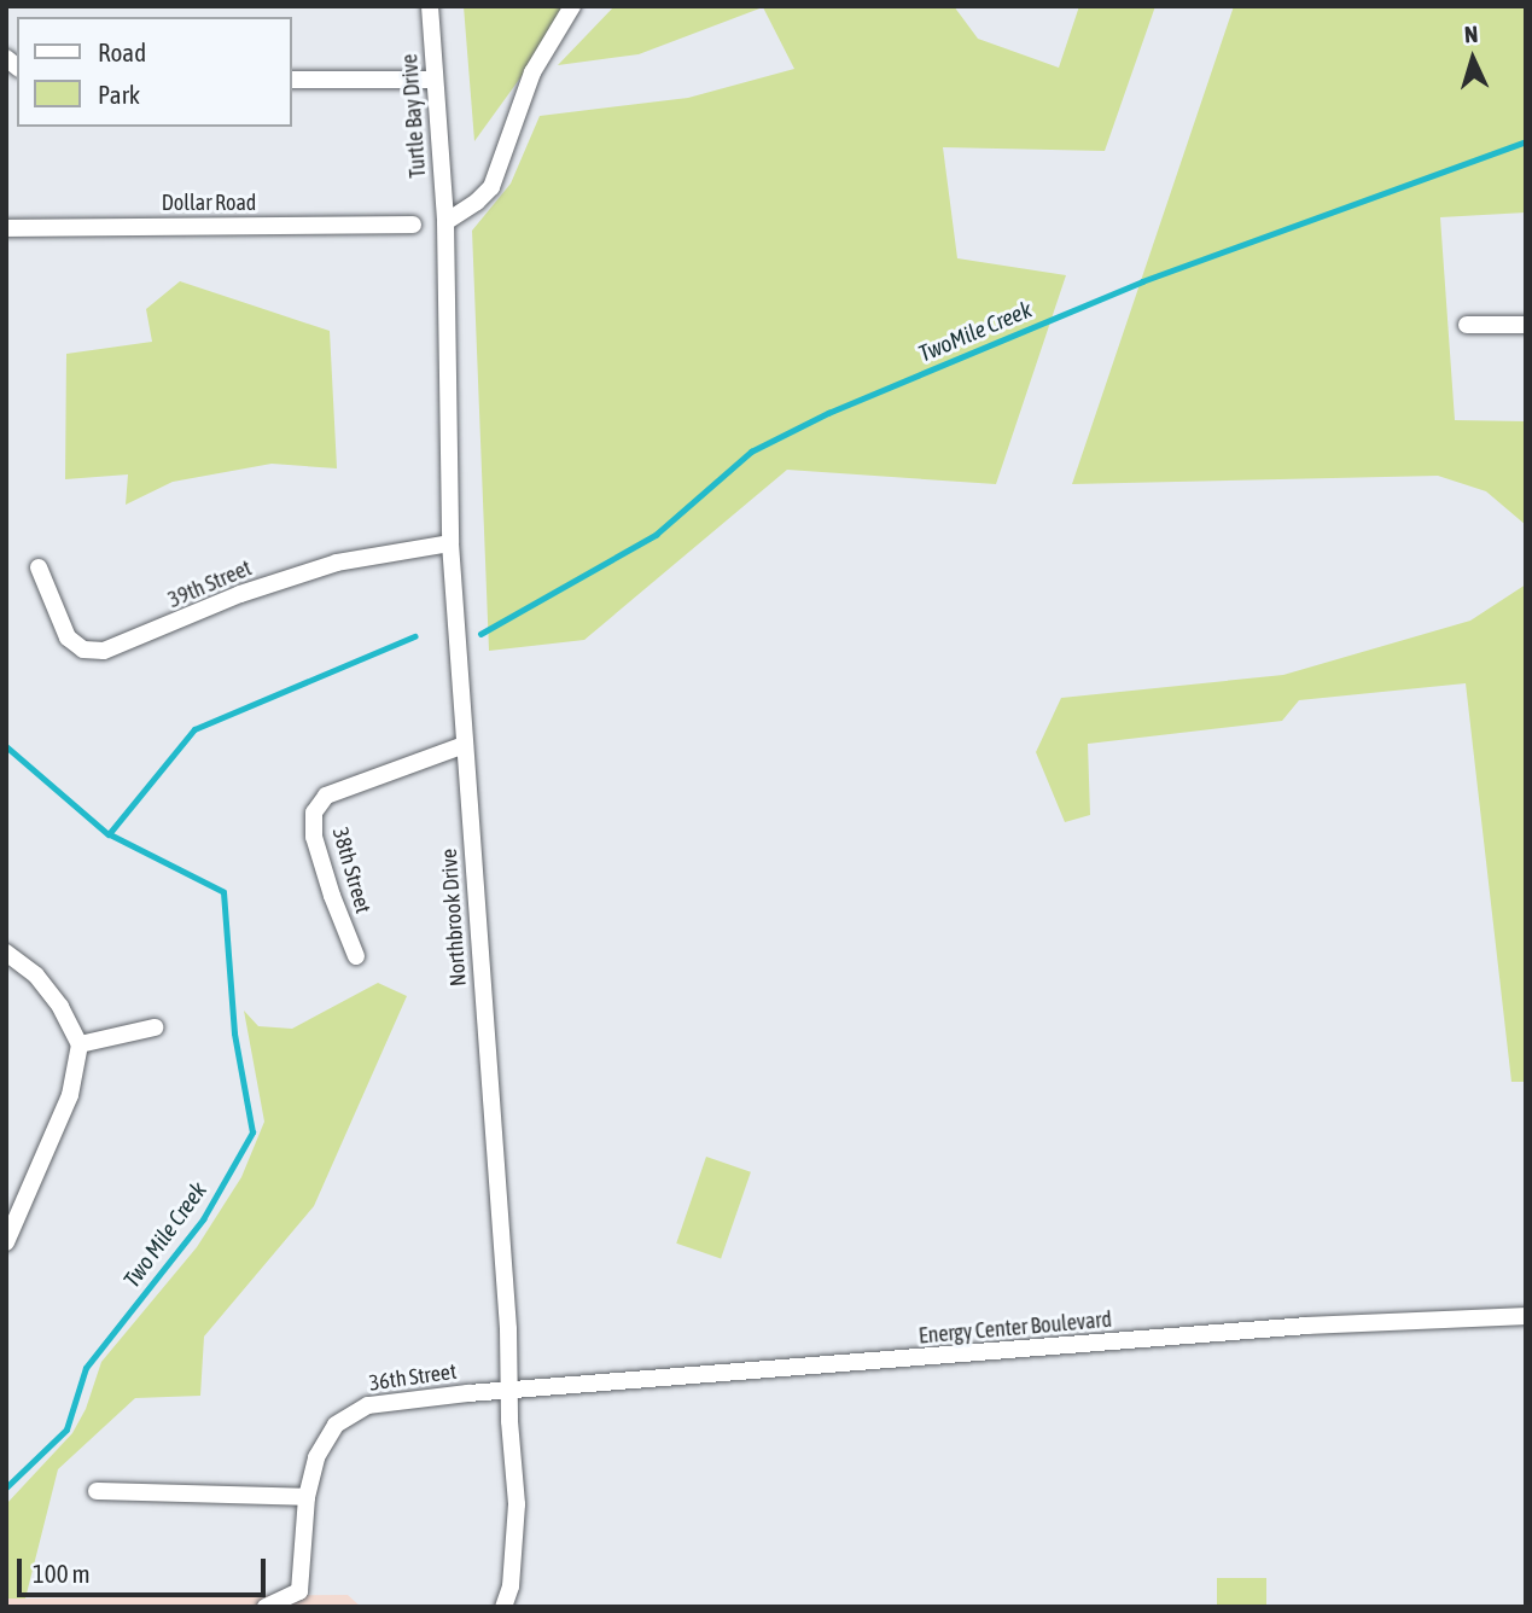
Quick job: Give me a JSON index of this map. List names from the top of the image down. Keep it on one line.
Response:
{"streets":{"street":["Turtle Bay Drive","Dollar Road","39th Street","38th Street","Northbrook Drive","Energy Center Boulevard","36th Street"]},"crossings":[["Turtle Bay Drive","Northbrook Drive"],["39th Street","Northbrook Drive"],["38th Street","Northbrook Drive"],["Northbrook Drive","Energy Center Boulevard"],["Northbrook Drive","36th Street"],["Energy Center Boulevard","36th Street"]],"water":["TwoMile Creek","Two Mile Creek"],"legend":["Road","Park"],"scale_bar":"100 m","north":"top"}
